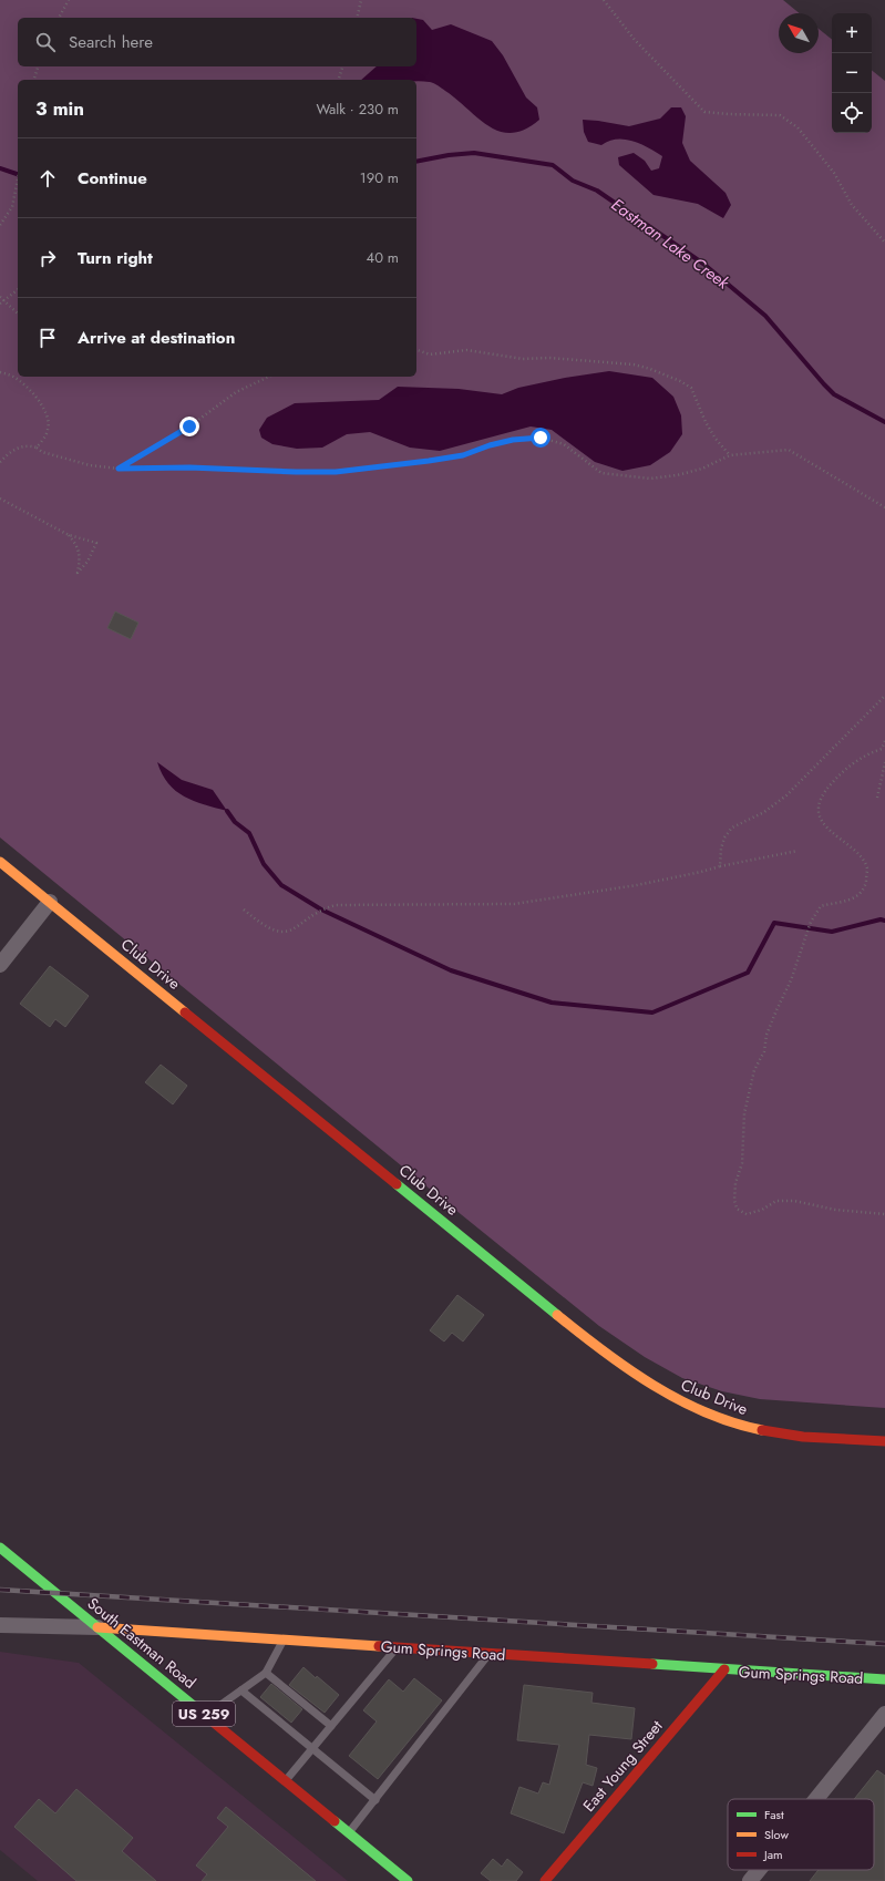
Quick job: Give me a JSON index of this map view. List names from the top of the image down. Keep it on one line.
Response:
{"streets":{"street":["Club Drive","South Eastman Road","Gum Springs Road","US 259","East Young Street"]},"crossings":[["South Eastman Road","Gum Springs Road"],["Gum Springs Road","East Young Street"]],"water":["Eastman Lake Creek"],"legend":["Fast","Slow","Jam"],"north":"top left","page":{"map_buttons":["+","−"],"search":"Search here","heading":["3 min","Walk · 230 m"],"list":[["Continue","190 m"],["Turn right","40 m"],"Arrive at destination"]}}
